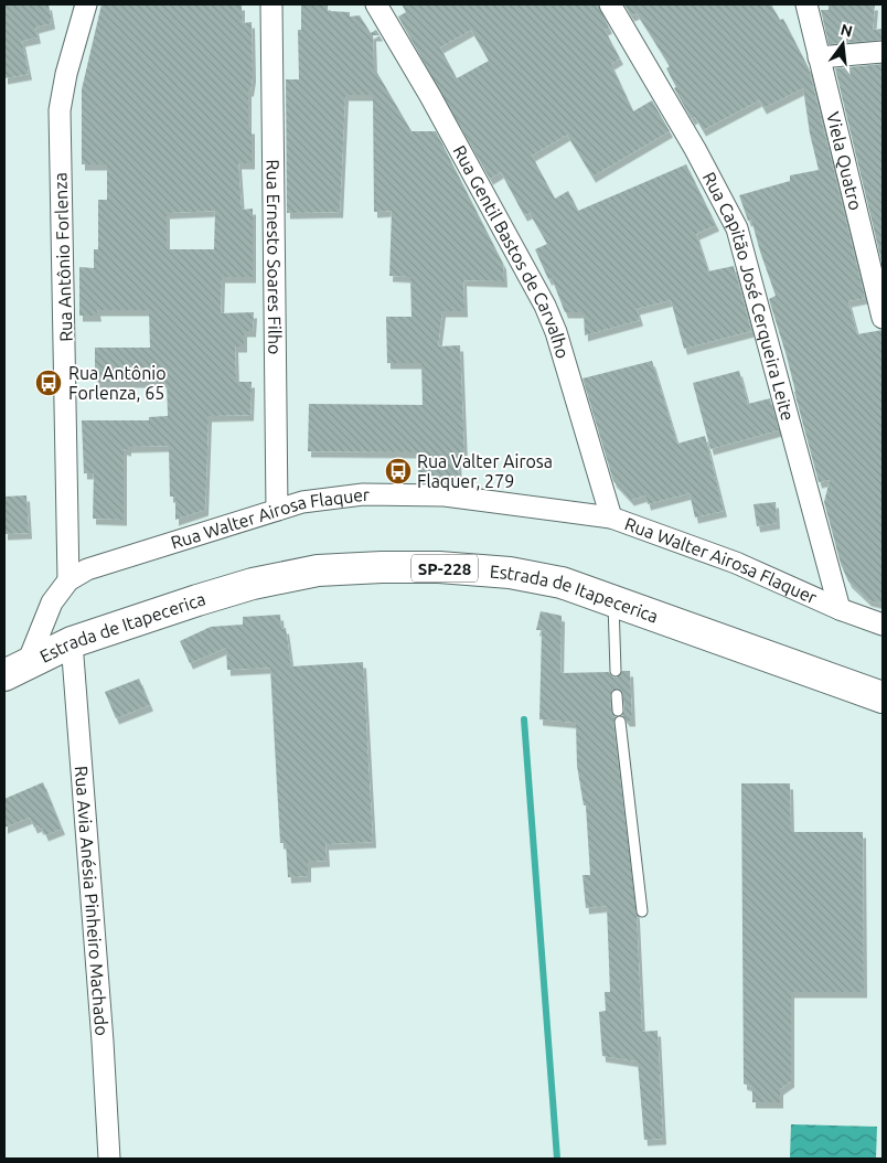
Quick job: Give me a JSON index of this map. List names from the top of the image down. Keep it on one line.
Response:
{"streets":{"main road":["SP-228","Estrada de Itapecerica"],"street":["Viela Quatro","Rua Gentil Bastos de Carvalho","Rua Antônio Forlenza","Rua Ernesto Soares Filho","Rua Capitão José Cerqueira Leite","Rua Walter Airosa Flaquer","Rua Avia Anésia Pinheiro Machado"]},"crossings":[["Rua Gentil Bastos de Carvalho","Rua Walter Airosa Flaquer"],["Rua Antônio Forlenza","Rua Walter Airosa Flaquer"],["Rua Ernesto Soares Filho","Rua Walter Airosa Flaquer"],["Rua Capitão José Cerqueira Leite","Rua Walter Airosa Flaquer"],["Rua Walter Airosa Flaquer","Estrada de Itapecerica"],["Estrada de Itapecerica","Rua Avia Anésia Pinheiro Machado"]],"places":{"bus stop":["Rua Antônio Forlenza, 65","Rua Valter Airosa Flaquer, 279"]},"north":"top"}
